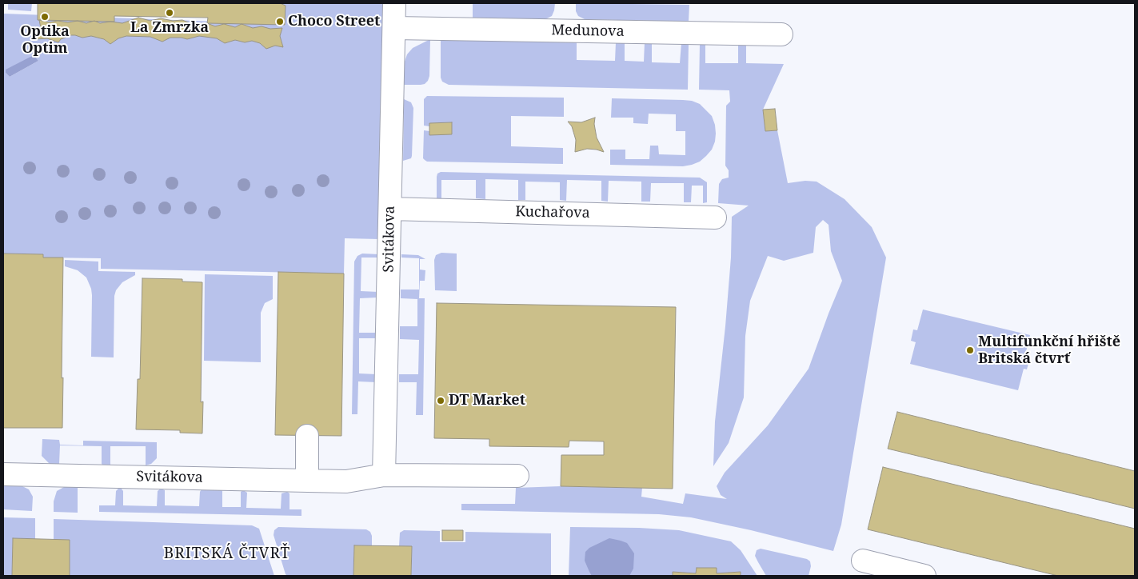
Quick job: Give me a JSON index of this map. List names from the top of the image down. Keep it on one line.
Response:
{"streets":{"street":["Medunova","Kuchařova","Svitákova"]},"crossings":[["Medunova","Svitákova"],["Kuchařova","Svitákova"]],"districts":["BRITSKÁ ČTVRŤ"],"places":["La Zmrzka","Optika Optim","Choco Street","Multifunkční hřiště Britská čtvrť","DT Market"]}
